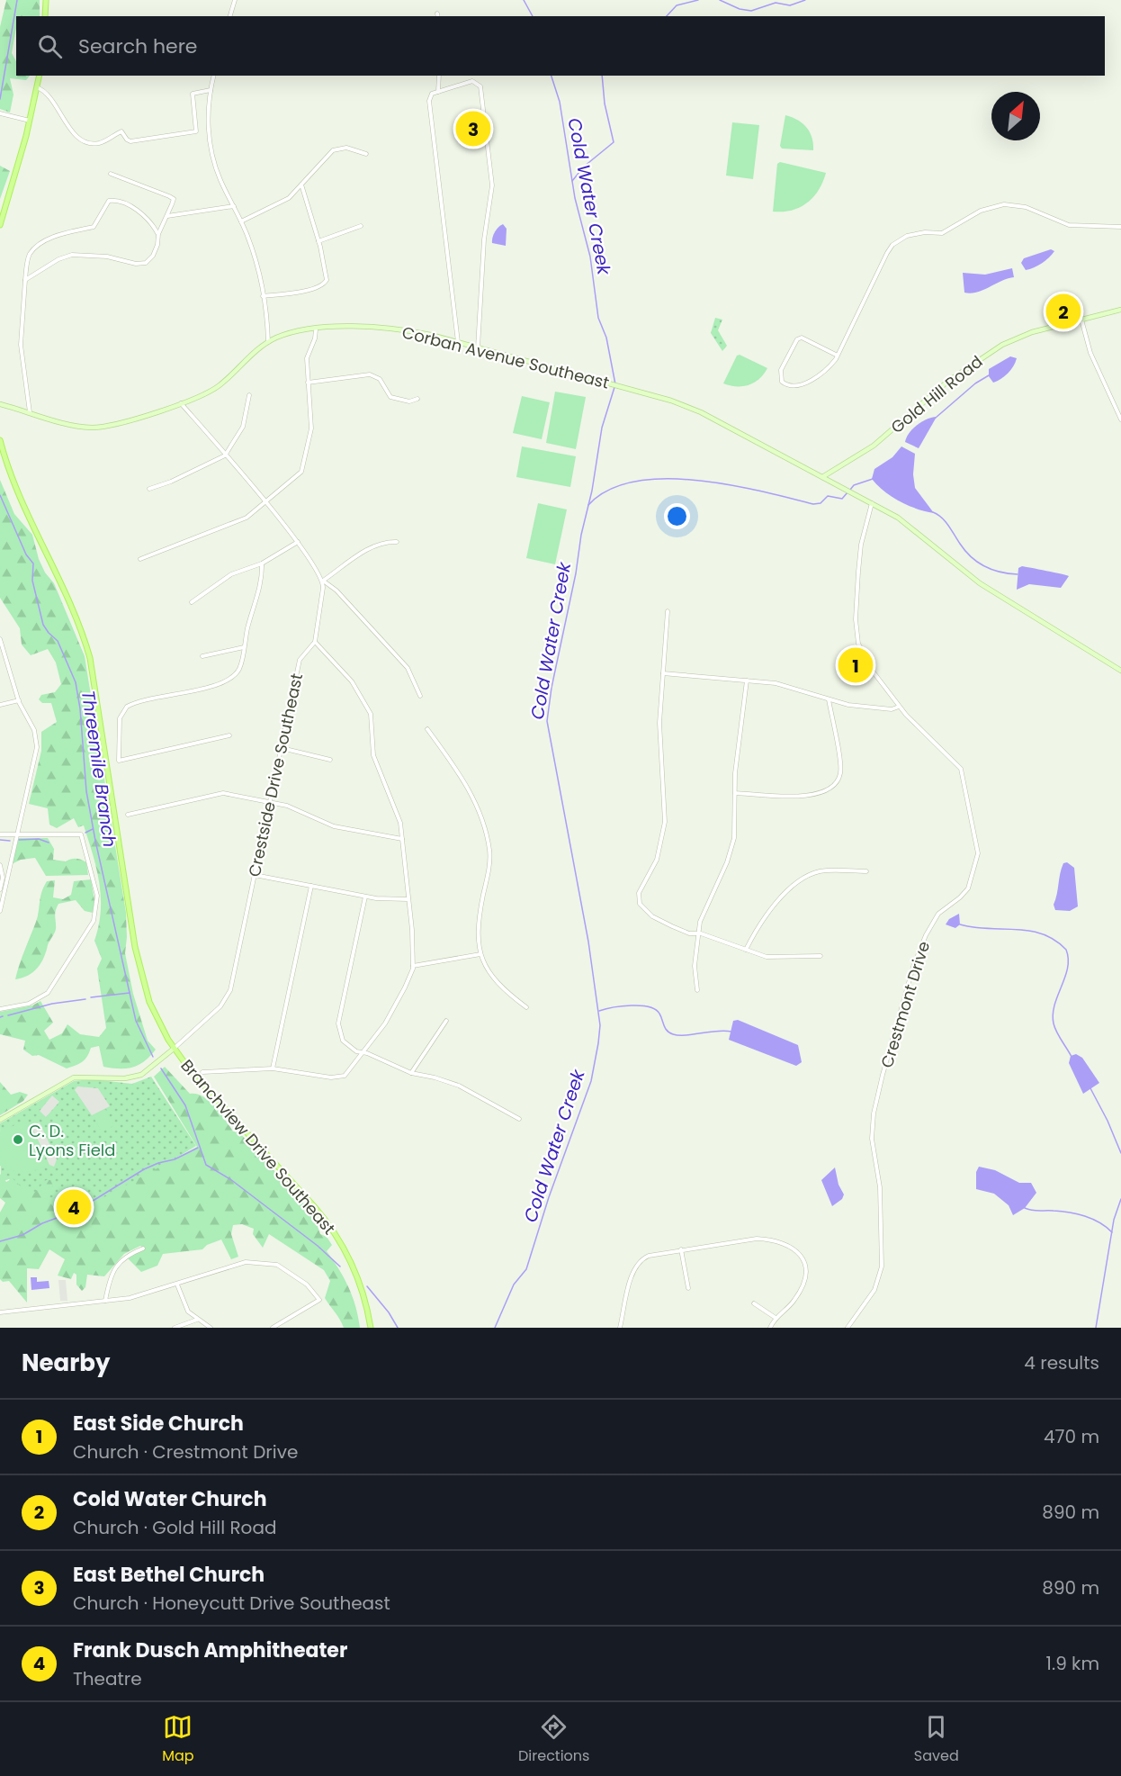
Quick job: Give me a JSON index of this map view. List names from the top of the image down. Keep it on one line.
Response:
{"streets":{"main road":["Corban Avenue Southeast","Gold Hill Road","Branchview Drive Southeast"],"street":["Crestside Drive Southeast","Crestmont Drive"]},"crossings":[["Corban Avenue Southeast","Gold Hill Road"],["Corban Avenue Southeast","Crestmont Drive"],["Crestside Drive Southeast","Branchview Drive Southeast"]],"water":["Cold Water Creek","Threemile Branch"],"places":["C. D. Lyons Field"],"north":"top right","page":{"search":"Search here","pins":["3","2","1","4"],"heading":["Nearby","4 results"],"list":[{"mark":"1","name":"East Side Church","note":"Church · Crestmont Drive","value":"470 m"},{"mark":"2","name":"Cold Water Church","note":"Church · Gold Hill Road","value":"890 m"},{"mark":"3","name":"East Bethel Church","note":"Church · Honeycutt Drive Southeast","value":"890 m"},{"mark":"4","name":"Frank Dusch Amphitheater","note":"Theatre","value":"1.9 km"}],"nav":["Map","Directions","Saved"]}}
